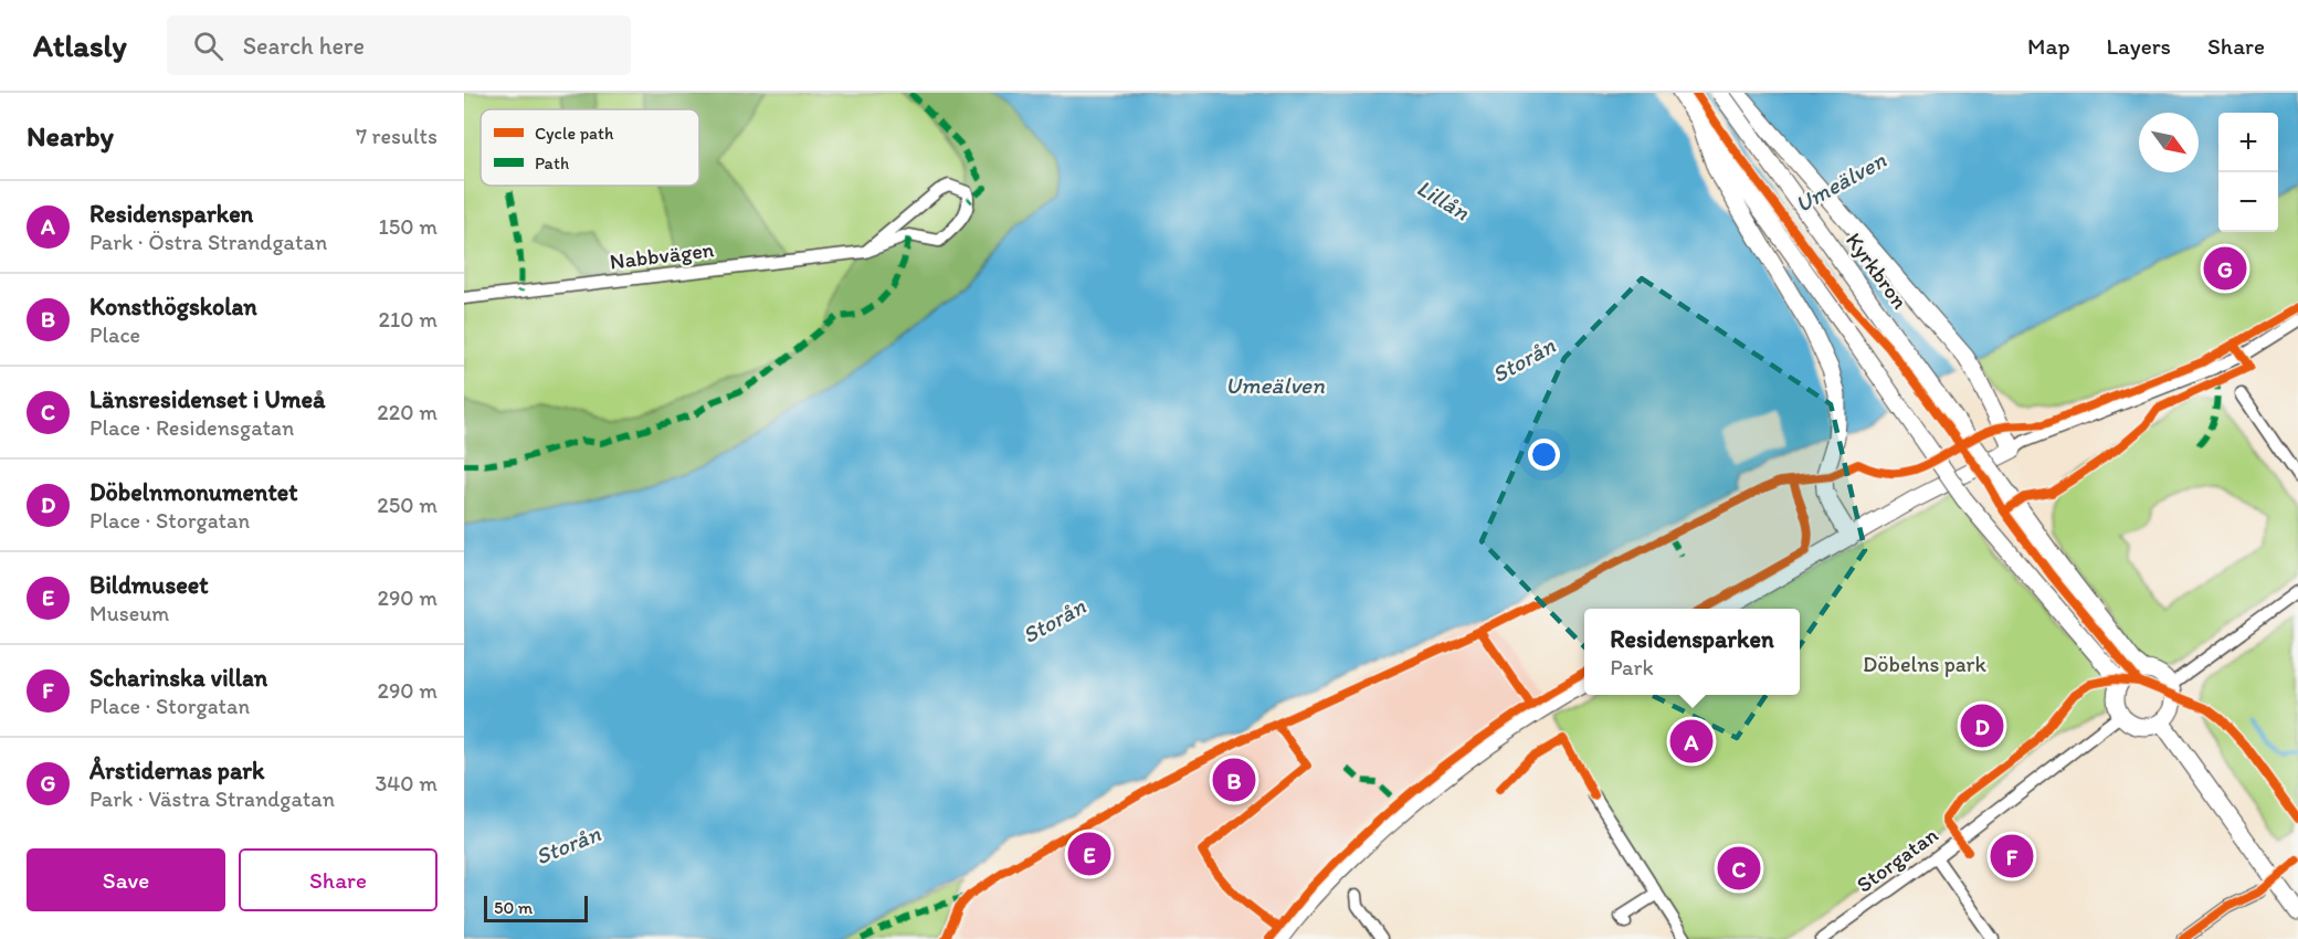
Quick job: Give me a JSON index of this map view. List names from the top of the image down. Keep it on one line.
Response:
{"streets":{"street":["Nabbvägen","Kyrkbron","Storgatan"]},"crossings":[["Kyrkbron","Storgatan"]],"water":["Umeälven","Lillån","Storån"],"parks":["Döbelns park"],"legend":["Cycle path","Path"],"scale_bar":"50 m","north":"bottom right","page":{"header":"Atlasly","search":"Search here","nav":["Map","Layers","Share"],"heading":["Nearby","7 results"],"map_buttons":["+","−"],"list":[{"mark":"A","name":"Residensparken","note":"Park · Östra Strandgatan","value":"150 m"},{"mark":"B","name":"Konsthögskolan","note":"Place","value":"210 m"},{"mark":"C","name":"Länsresidenset i Umeå","note":"Place · Residensgatan","value":"220 m"},{"mark":"D","name":"Döbelnmonumentet","note":"Place · Storgatan","value":"250 m"},{"mark":"E","name":"Bildmuseet","note":"Museum","value":"290 m"},{"mark":"F","name":"Scharinska villan","note":"Place · Storgatan","value":"290 m"},{"mark":"G","name":"Årstidernas park","note":"Park · Västra Strandgatan","value":"340 m"}],"pins":["G","D","A","B","E","F","C"],"popup":["Residensparken","Park"],"buttons":["Save","Share"],"scale":"50 m"}}
